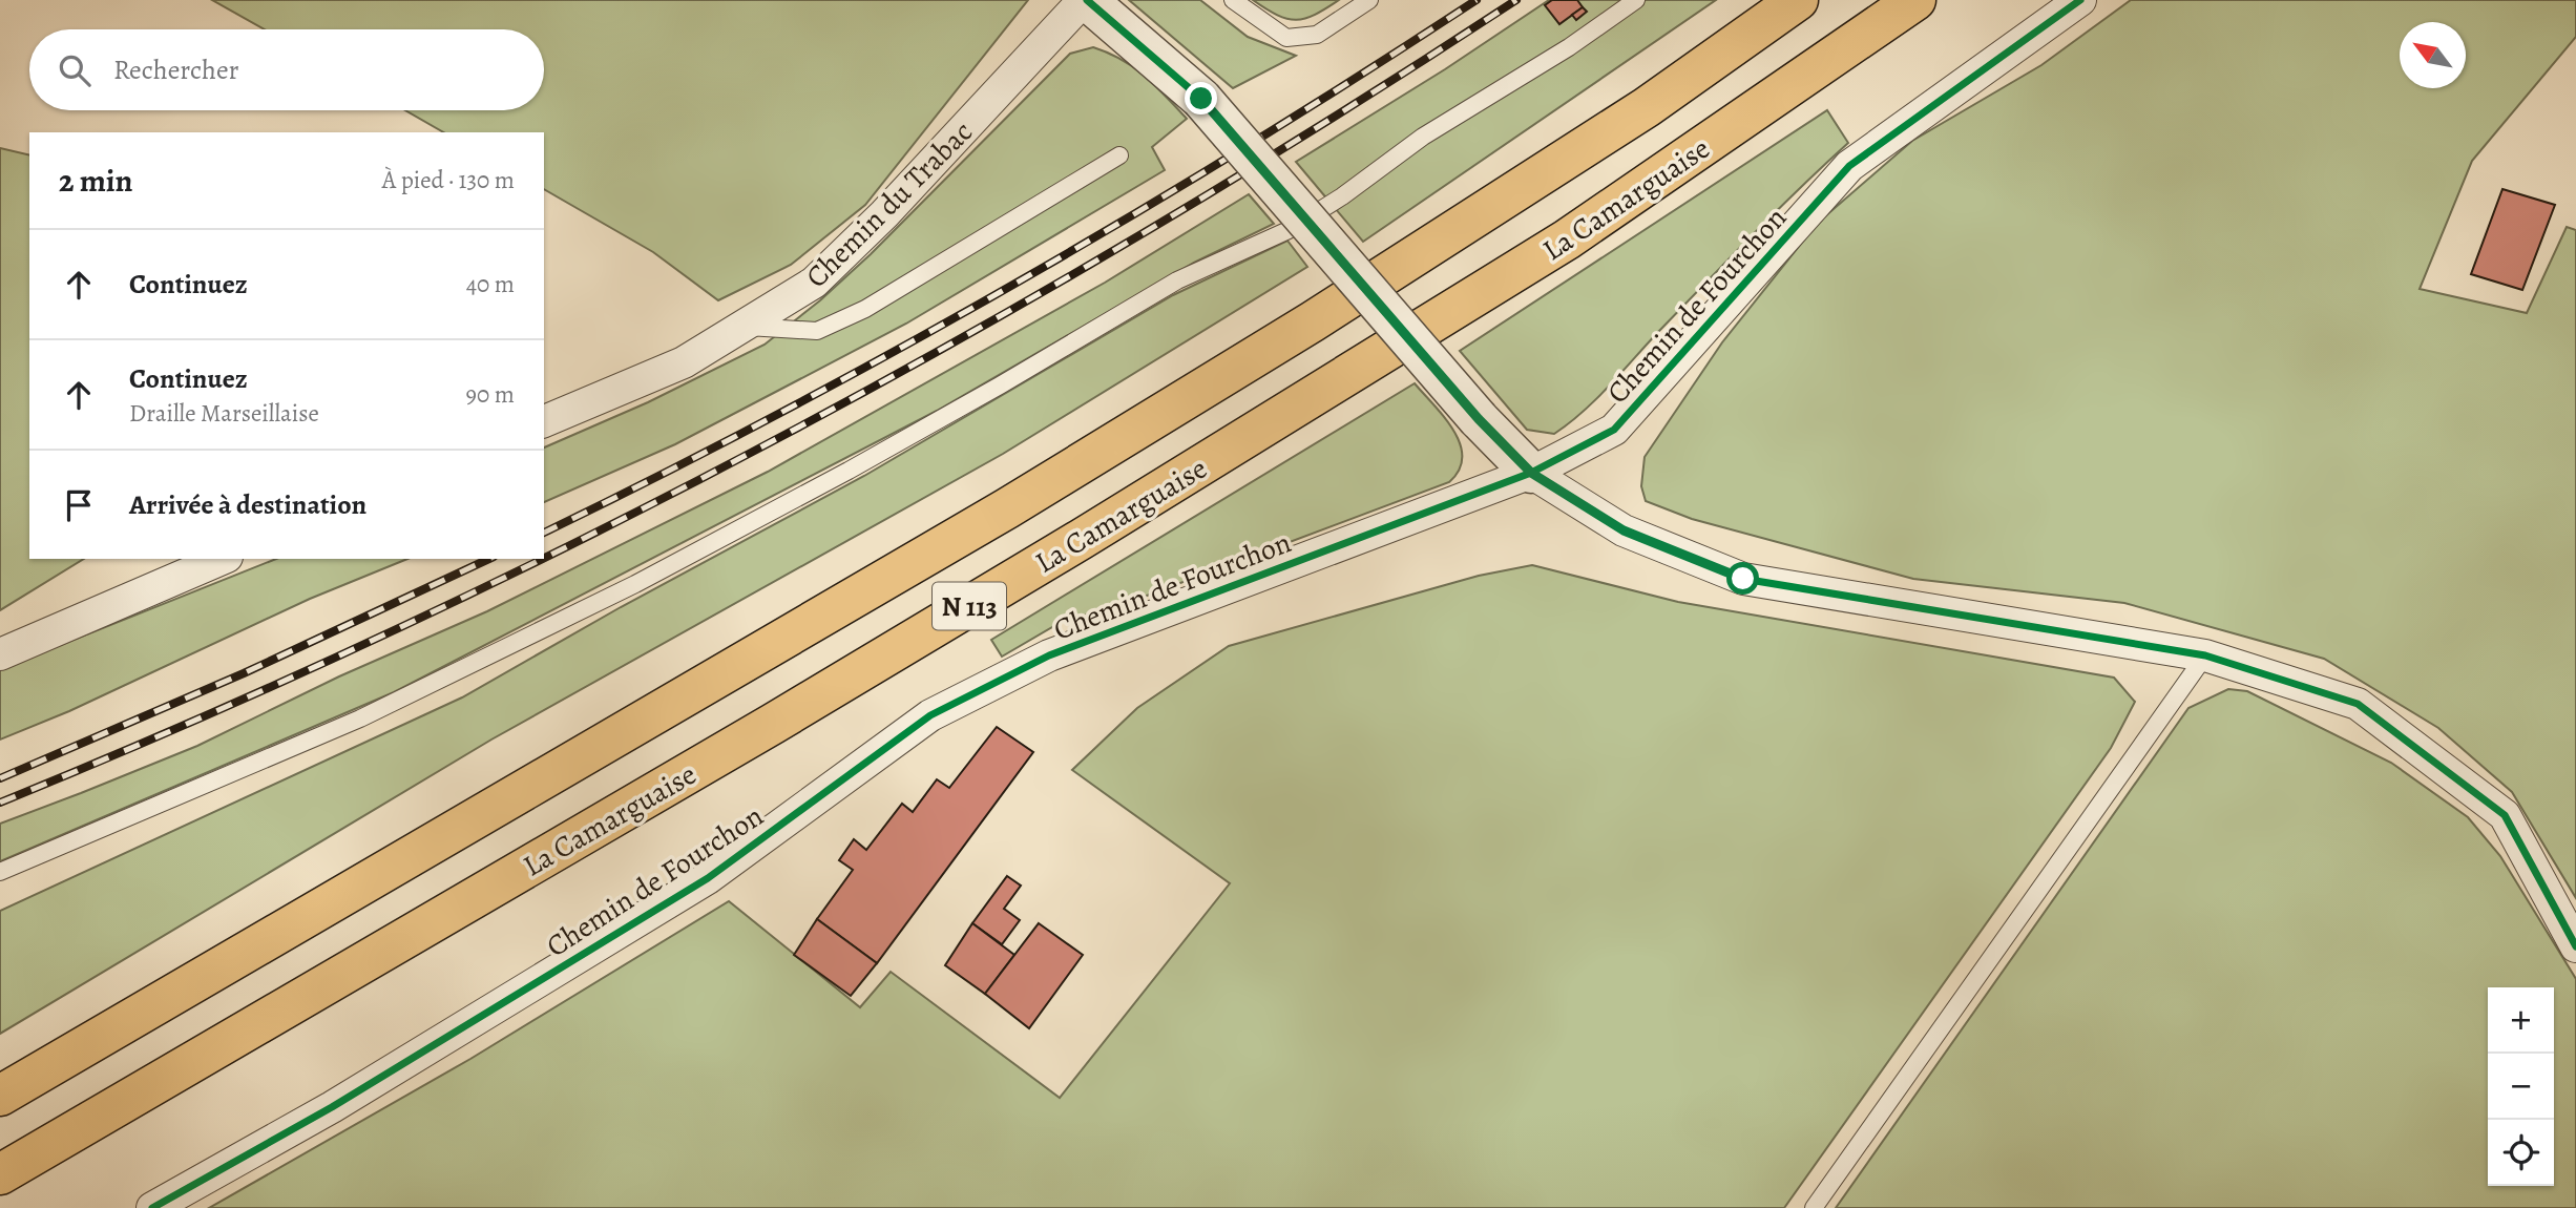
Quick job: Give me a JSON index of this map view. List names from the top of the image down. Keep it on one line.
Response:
{"streets":{"highway":["La Camarguaise","N 113"],"street":["Chemin du Trabac","Chemin de Fourchon"]},"north":"top left","page":{"search":"Rechercher","heading":["2 min","À pied · 130 m"],"list":[["Continuez","40 m"],["Continuez","Draille Marseillaise","90 m"],"Arrivée à destination"],"map_buttons":["+","−"]}}
